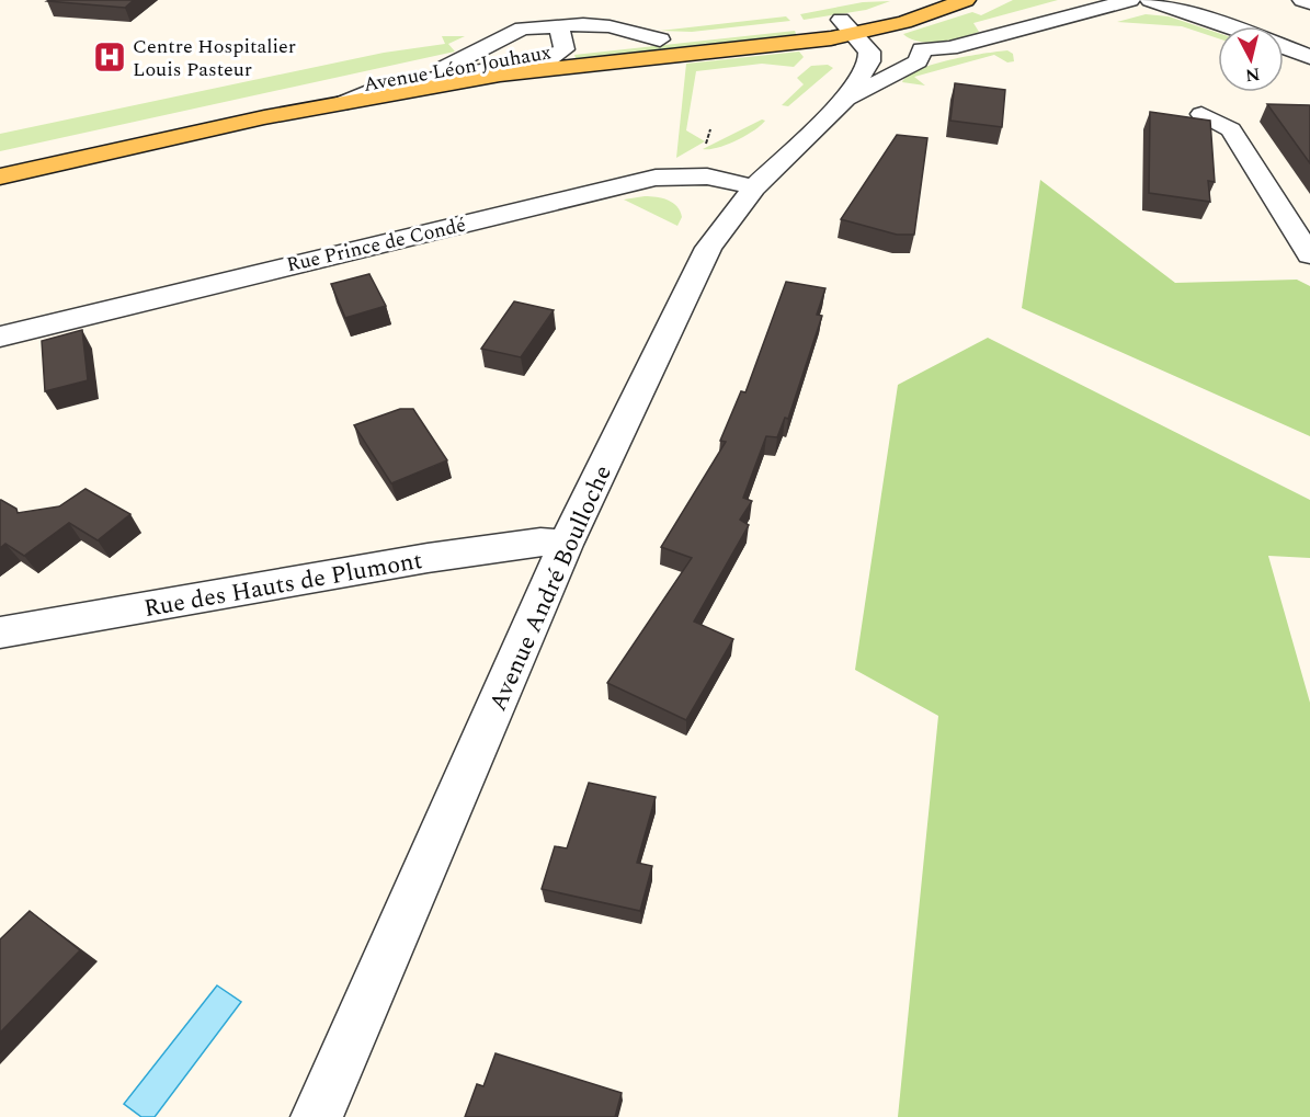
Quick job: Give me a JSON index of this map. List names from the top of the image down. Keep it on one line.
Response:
{"streets":{"main road":["Avenue Léon Jouhaux"],"street":["Rue Prince de Condé","Rue des Hauts de Plumont","Avenue André Boulloche"]},"crossings":[["Rue Prince de Condé","Avenue André Boulloche"],["Rue des Hauts de Plumont","Avenue André Boulloche"]],"places":{"hospital":["Centre Hospitalier Louis Pasteur"]},"north":"bottom"}
